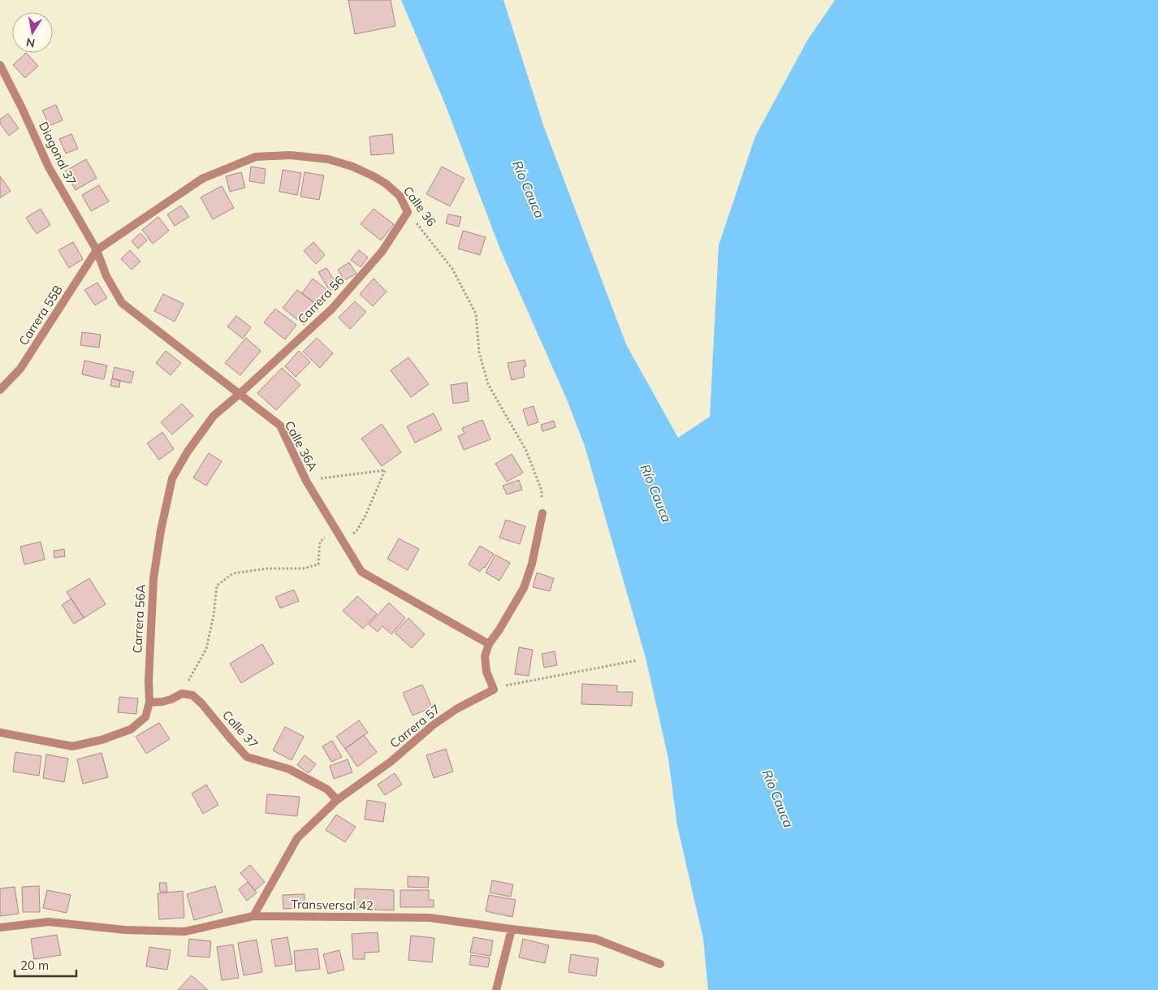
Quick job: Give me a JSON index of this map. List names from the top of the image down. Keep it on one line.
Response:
{"streets":{"street":["Diagonal 37","Calle 36","Carrera 56","Carrera 55B","Calle 36A","Carrera 56A","Carrera 57","Calle 37","Transversal 42"]},"crossings":[["Diagonal 37","Calle 36"],["Diagonal 37","Carrera 55B"],["Diagonal 37","Calle 36A"],["Calle 36","Carrera 56"],["Calle 36","Carrera 55B"],["Calle 36","Calle 36A"],["Carrera 56","Calle 36A"],["Carrera 56","Carrera 56A"],["Carrera 55B","Calle 36A"],["Calle 36A","Carrera 56A"],["Carrera 56A","Calle 37"],["Carrera 57","Calle 37"],["Carrera 57","Transversal 42"]],"water":["Río Cauca"],"scale_bar":"20 m","north":"bottom"}
